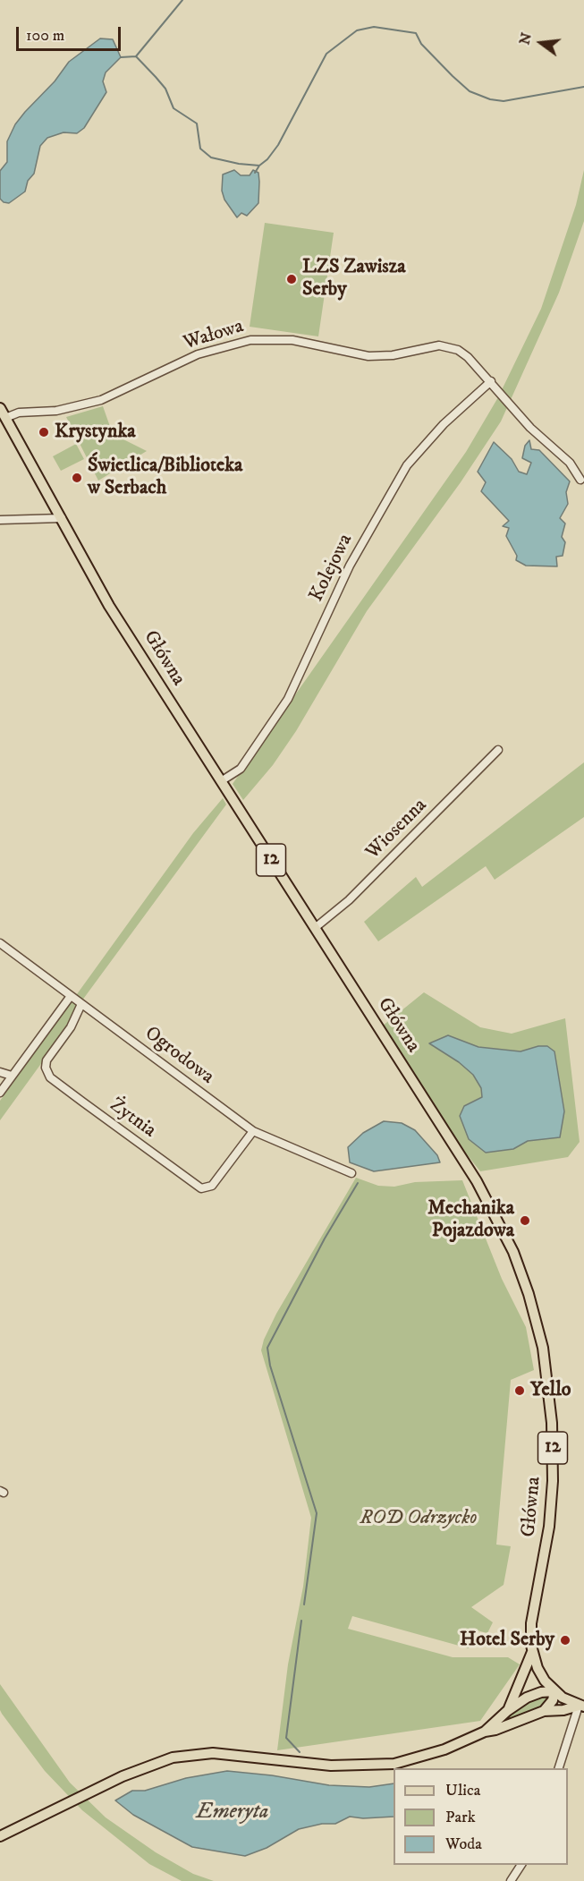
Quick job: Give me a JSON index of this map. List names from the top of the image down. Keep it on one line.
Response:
{"streets":{"main road":["Główna","12"],"street":["Wałowa","Kolejowa","Wiosenna","Ogrodowa","Żytnia"]},"crossings":[["Wałowa","Kolejowa"],["Wałowa","Główna"],["Kolejowa","Główna"],["Główna","Wiosenna"],["Ogrodowa","Żytnia"]],"water":["Emeryta"],"parks":["ROD Odrzycko"],"places":["LZS Zawisza Serby","Krystynka","Świetlica/Biblioteka w Serbach","Mechanika Pojazdowa","Yello","Hotel Serby"],"legend":["Ulica","Park","Woda"],"scale_bar":"100 m","north":"left"}
